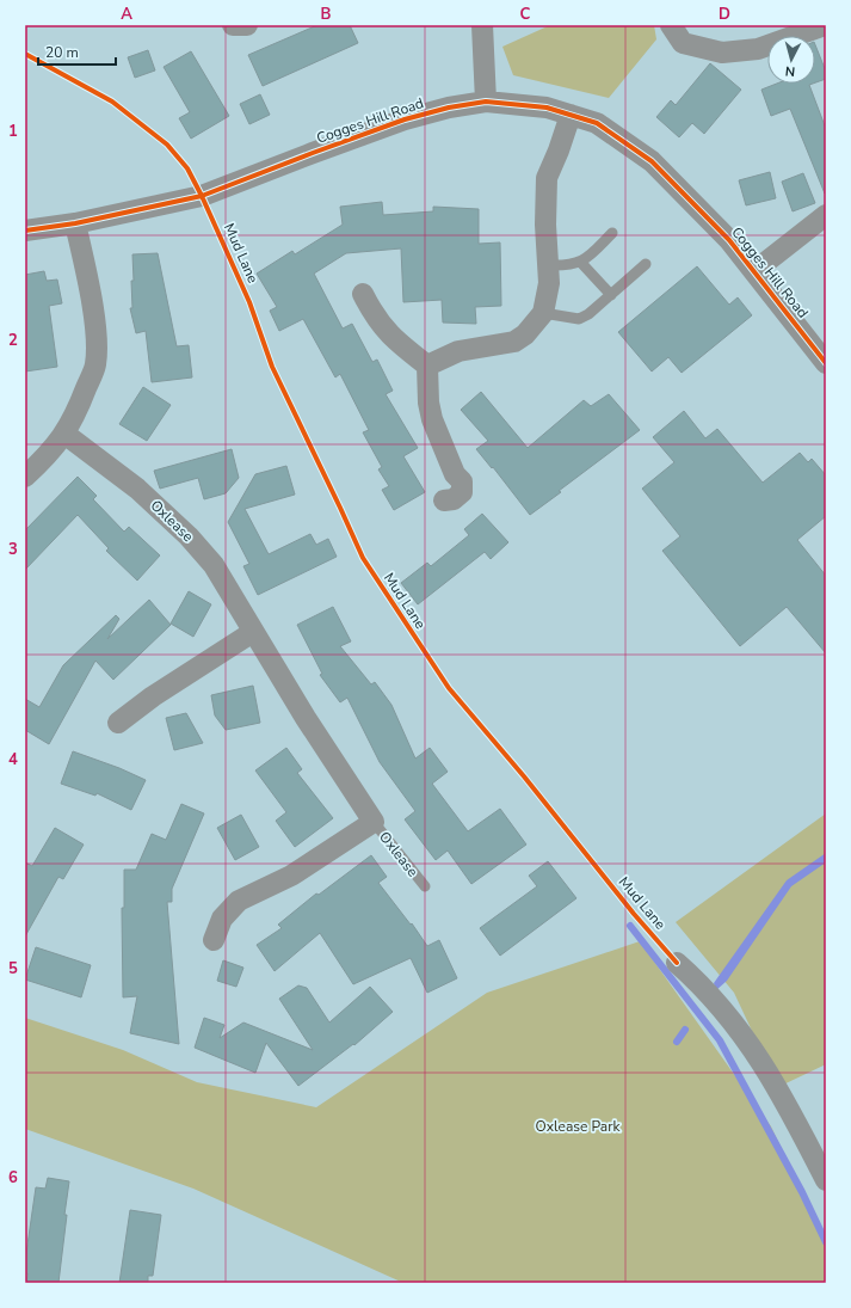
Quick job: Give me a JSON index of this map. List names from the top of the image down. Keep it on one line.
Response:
{"streets":{"street":["Cogges Hill Road","Oxlease"],"cycle path":["Mud Lane"]},"parks":["Oxlease Park"],"scale_bar":"20 m","north":"bottom","grid":{"columns":["A","B","C","D"],"rows":["1","2","3","4","5","6"]}}
